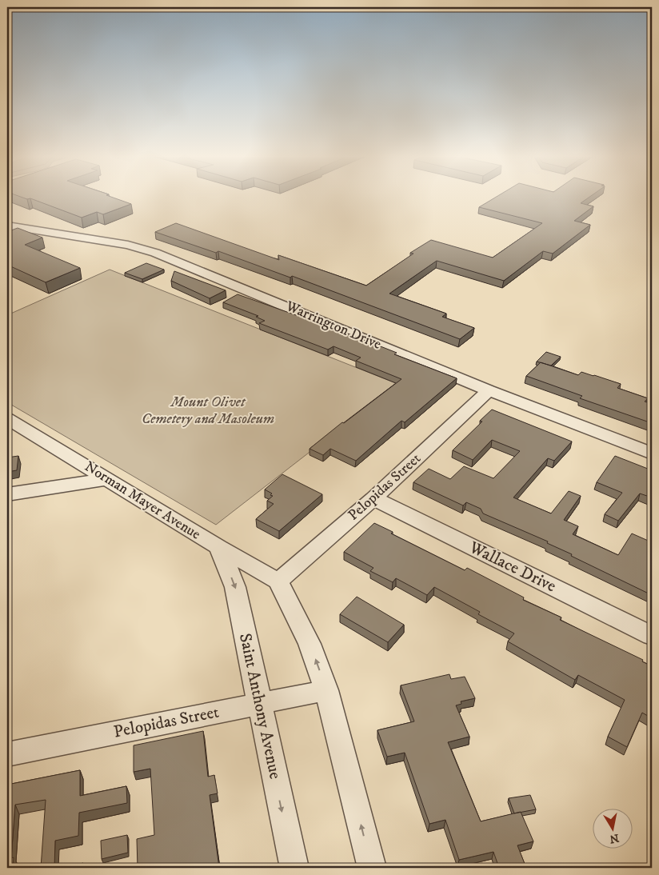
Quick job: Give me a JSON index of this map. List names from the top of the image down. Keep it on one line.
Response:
{"streets":{"street":["Warrington Drive","Pelopidas Street","Norman Mayer Avenue","Wallace Drive","Saint Anthony Avenue"]},"crossings":[["Warrington Drive","Pelopidas Street"],["Pelopidas Street","Norman Mayer Avenue"],["Pelopidas Street","Wallace Drive"],["Pelopidas Street","Saint Anthony Avenue"],["Norman Mayer Avenue","Saint Anthony Avenue"]],"parks":["Mount Olivet Cemetery and Masoleum"],"north":"bottom"}
